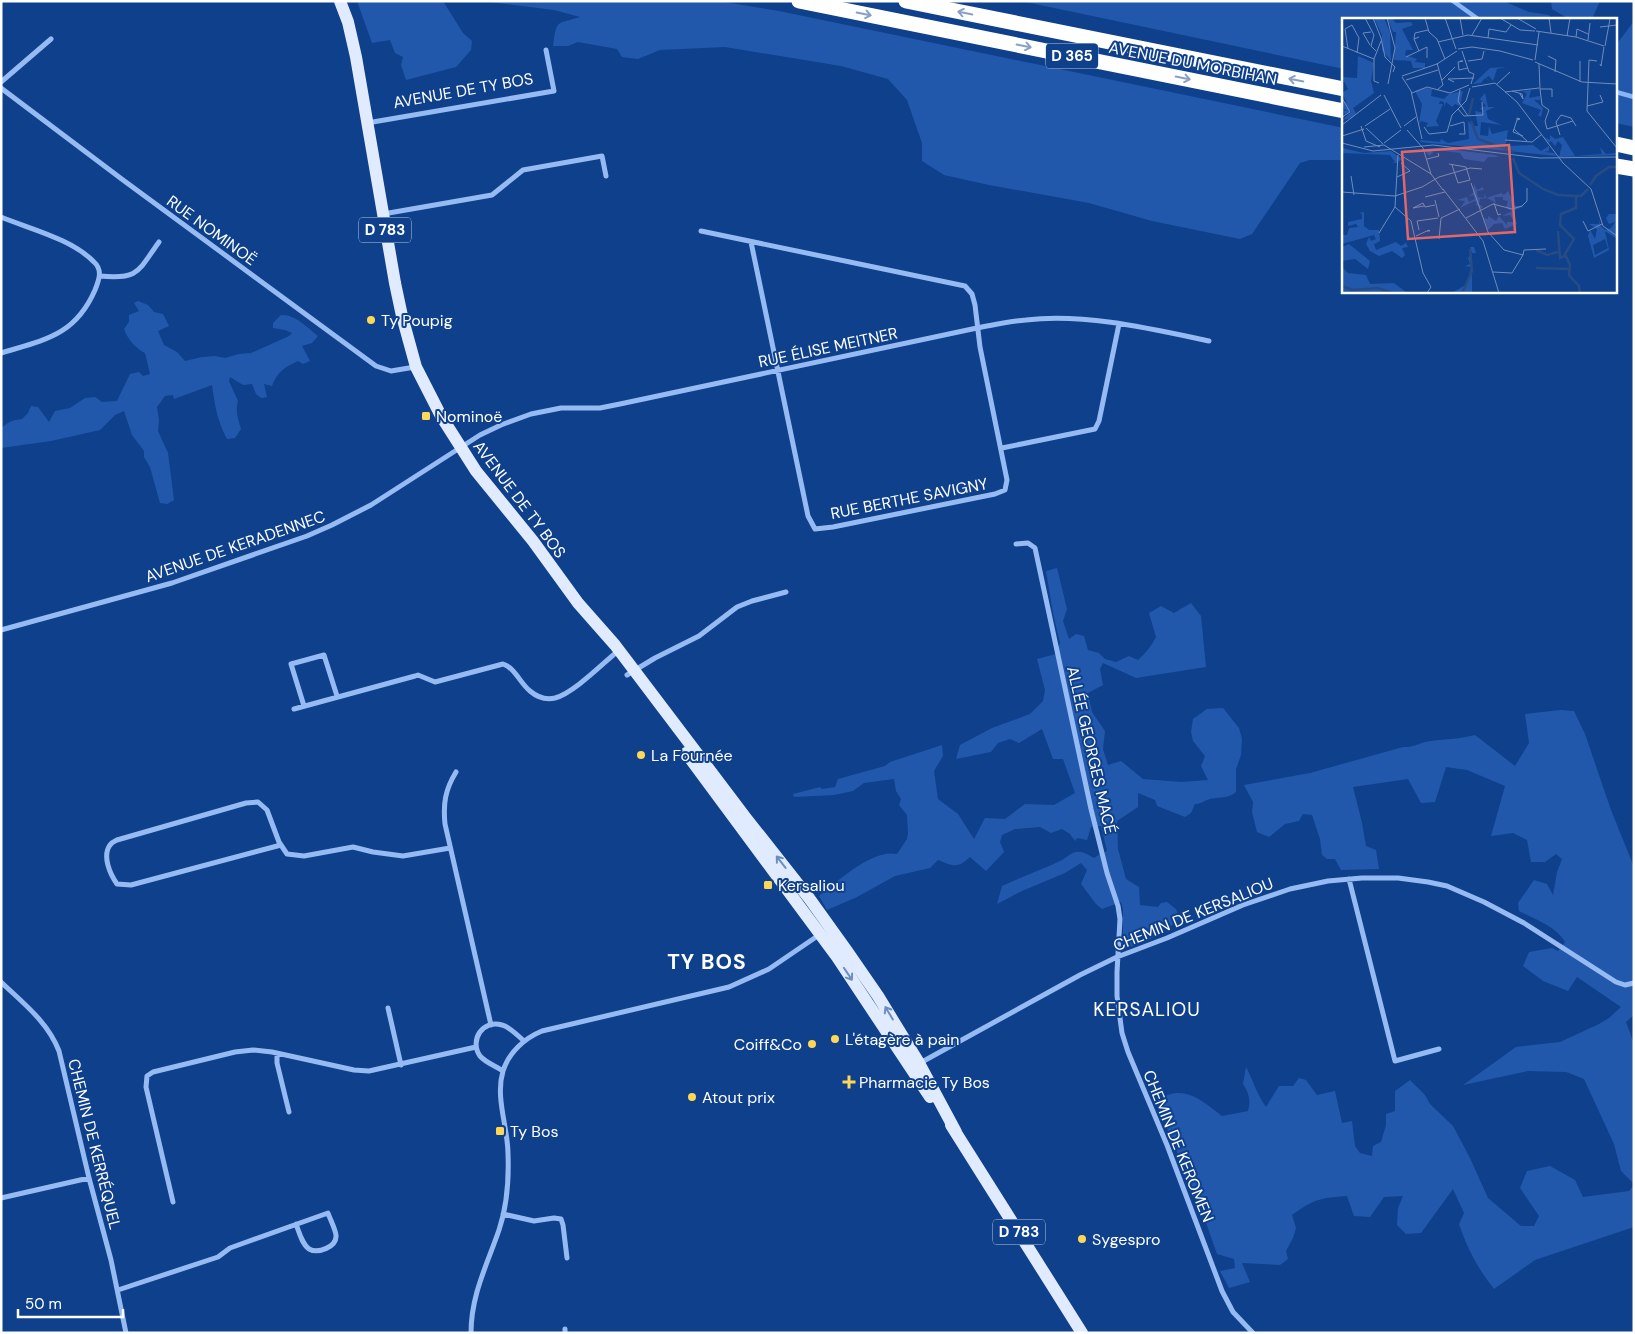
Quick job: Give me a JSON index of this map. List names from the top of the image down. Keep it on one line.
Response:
{"streets":{"highway":["D 365","AVENUE DU MORBIHAN"],"main road":["AVENUE DE TY BOS","D 783"],"street":["RUE NOMINOË","RUE ÉLISE MEITNER","RUE BERTHE SAVIGNY","AVENUE DE KERADENNEC","ALLÉE GEORGES MACÉ","CHEMIN DE KERSALIOU","CHEMIN DE KERRÉQUEL","CHEMIN DE KEROMEN"]},"crossings":[["AVENUE DE TY BOS","RUE NOMINOË"],["AVENUE DE TY BOS","RUE ÉLISE MEITNER"],["AVENUE DE TY BOS","AVENUE DE KERADENNEC"],["AVENUE DE TY BOS","CHEMIN DE KERSALIOU"],["RUE ÉLISE MEITNER","RUE BERTHE SAVIGNY"],["RUE ÉLISE MEITNER","AVENUE DE KERADENNEC"],["ALLÉE GEORGES MACÉ","CHEMIN DE KERSALIOU"],["ALLÉE GEORGES MACÉ","CHEMIN DE KEROMEN"],["CHEMIN DE KERSALIOU","CHEMIN DE KEROMEN"]],"districts":["TY BOS","KERSALIOU"],"places":{"other":["Ty Poupig","La Fournée","L'étagère à pain","Coiff&Co","Atout prix","Sygespro"],"transit":["Nominoë","Kersaliou","Ty Bos"],"health":["Pharmacie Ty Bos"]},"scale_bar":"50 m"}
